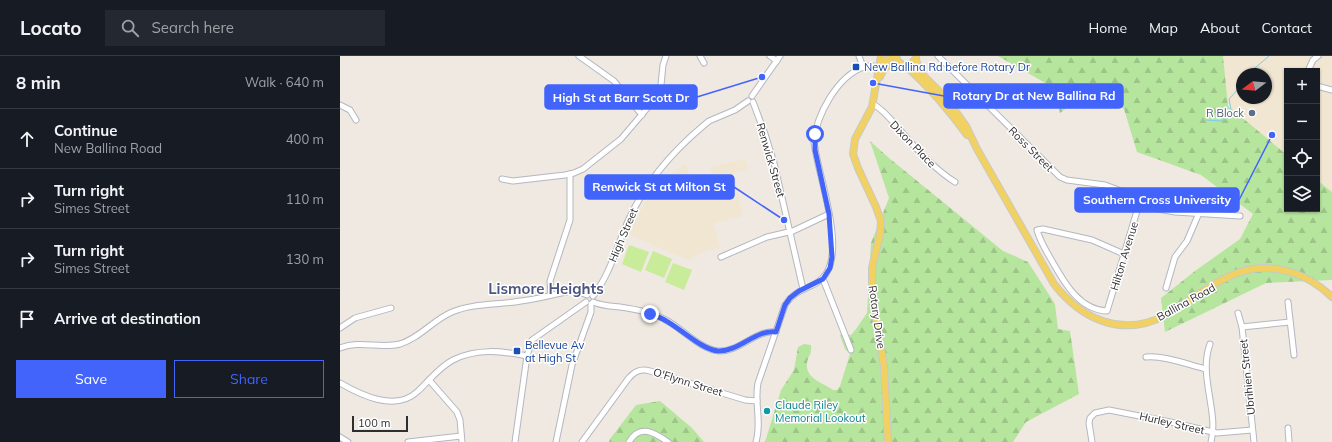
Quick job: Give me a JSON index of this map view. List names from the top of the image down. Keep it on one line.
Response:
{"streets":{"main road":["Ballina Road","Rotary Drive"],"street":["Dixon Place","Ross Street","Renwick Street","High Street","Hilton Avenue","Ubrihien Street","O'Flynn Street","Hurley Street"]},"crossings":[["Dixon Place","Rotary Drive"],["Ross Street","Hilton Avenue"],["Renwick Street","High Street"],["Ballina Road","Rotary Drive"],["Ubrihien Street","Hurley Street"]],"districts":["Lismore Heights"],"places":{"transit":["New Ballina Rd before Rotary Dr","Bellevue Av at High St"],"other":["High St at Barr Scott Dr","Rotary Dr at New Ballina Rd","R Block","Southern Cross University","Renwick St at Milton St","Claude Riley Memorial Lookout"]},"scale_bar":"100 m","north":"left","page":{"header":"Locato","search":"Search here","nav":["Home","Map","About","Contact"],"heading":["8 min","Walk · 640 m"],"map_buttons":["+","−"],"list":[["Continue","New Ballina Road","400 m"],["Turn right","Simes Street","110 m"],["Turn right","Simes Street","130 m"],"Arrive at destination"],"buttons":["Save","Share"],"scale":"100 m"}}
